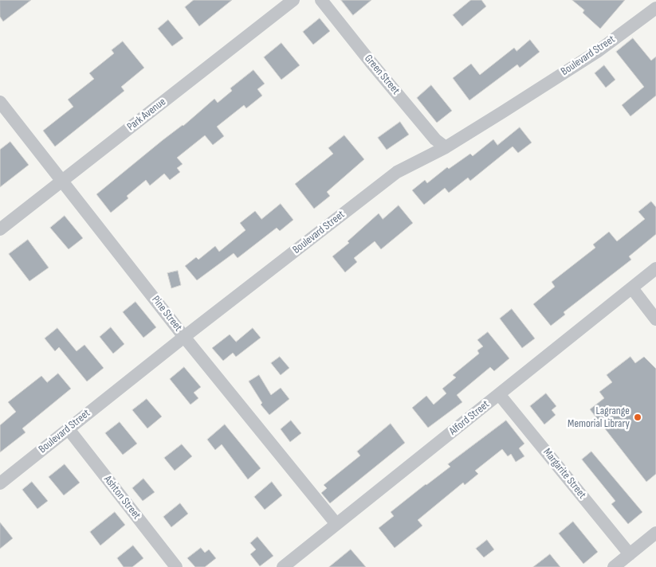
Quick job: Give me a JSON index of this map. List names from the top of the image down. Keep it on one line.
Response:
{"streets":{"street":["Boulevard Street","Green Street","Park Avenue","Pine Street","Alford Street","Margarite Street","Ashton Street"]},"crossings":[["Boulevard Street","Green Street"],["Boulevard Street","Pine Street"],["Boulevard Street","Ashton Street"],["Park Avenue","Pine Street"],["Pine Street","Alford Street"],["Alford Street","Margarite Street"]],"places":["Lagrange Memorial Library"]}
